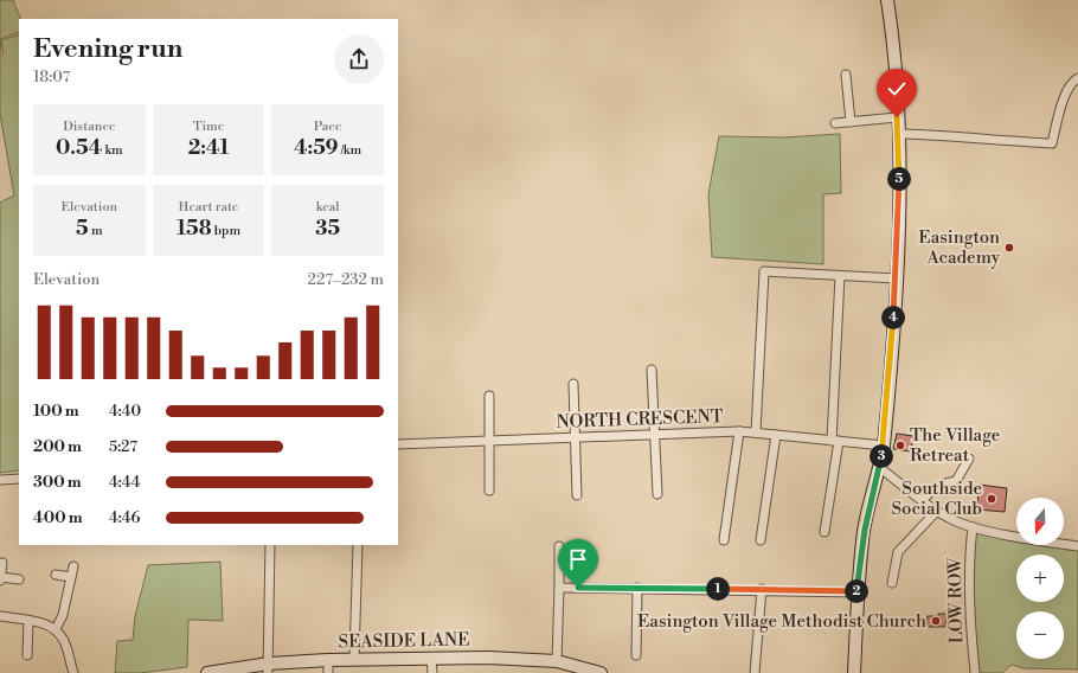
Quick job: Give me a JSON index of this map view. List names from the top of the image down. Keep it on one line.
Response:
{"streets":{"main road":["SEASIDE LANE"],"street":["NORTH CRESCENT","LOW ROW"]},"places":["Easington Academy","The Village Retreat","Southside Social Club","Easington Village Methodist Church"],"north":"bottom","page":{"heading":["Evening run","18:07"],"stats":[["Distance","0.54 km"],["Time","2:41"],["Pace","4:59 /km"],["Elevation","5 m"],["Heart rate","158 bpm"],["kcal","35"]],"pins":["5","4","3","1","2"],"chart":["Elevation","227–232 m"],"list":[{"name":"100 m","note":"4:40"},{"name":"200 m","note":"5:27"},{"name":"300 m","note":"4:44"},{"name":"400 m","note":"4:46"}],"map_buttons":["+","−"]}}
